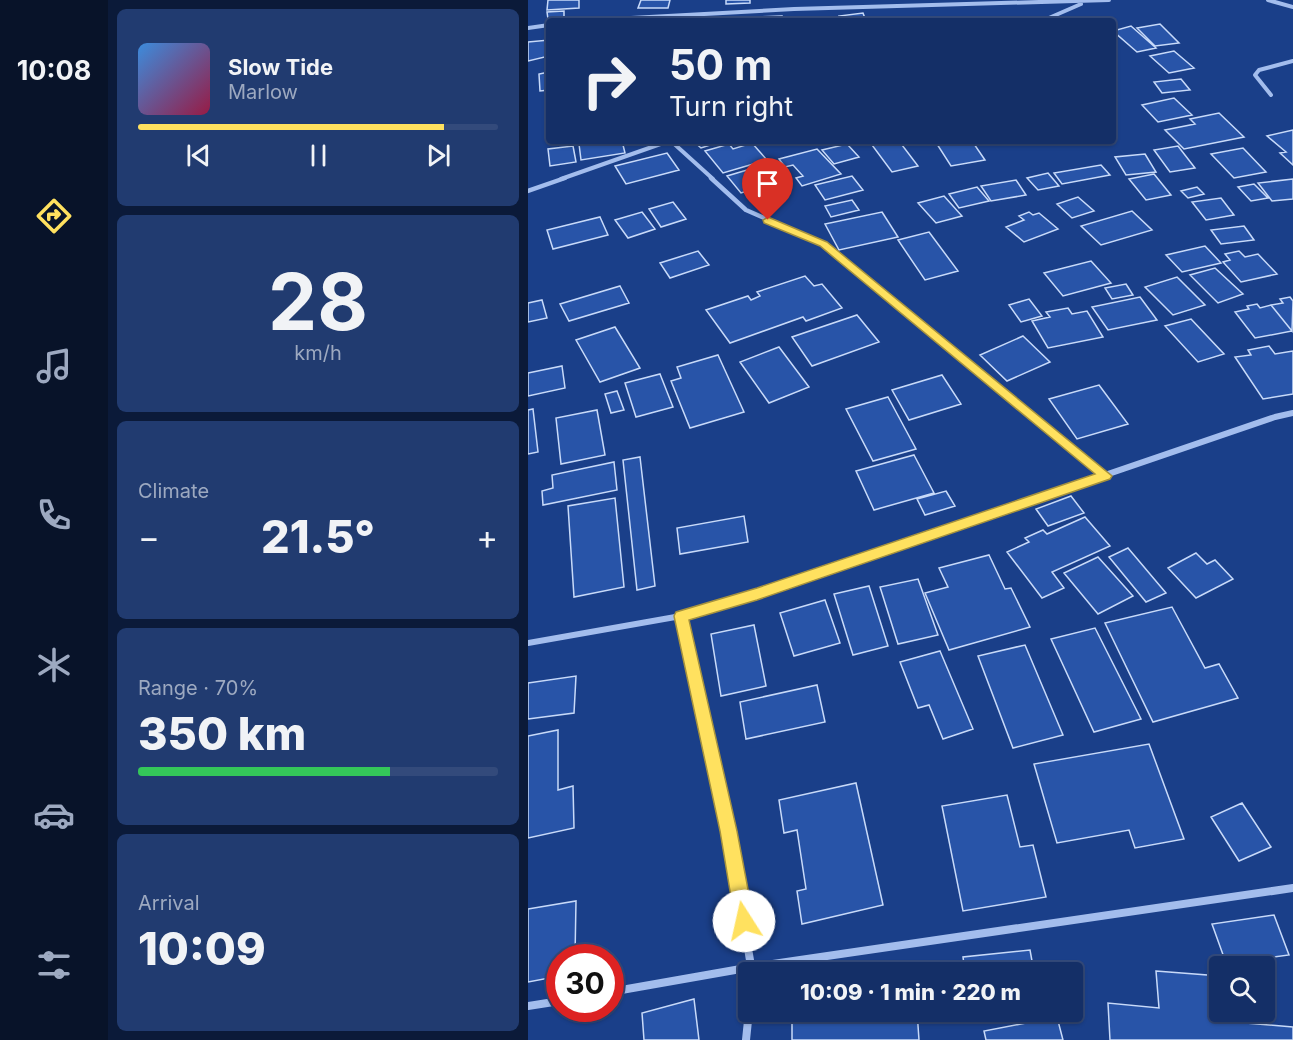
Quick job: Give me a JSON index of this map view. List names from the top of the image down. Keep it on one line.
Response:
{"page":{"tabs":"10:08","turn":["50 m","Turn right"],"song":["Slow Tide","Marlow"],"tile":[["28","km/h"],"Climate",["Range · 70%","350 km"],["Arrival","10:09"]],"heat":["−","21.5°","+"],"limit":"30","trip":"10:09 · 1 min · 220 m"}}
